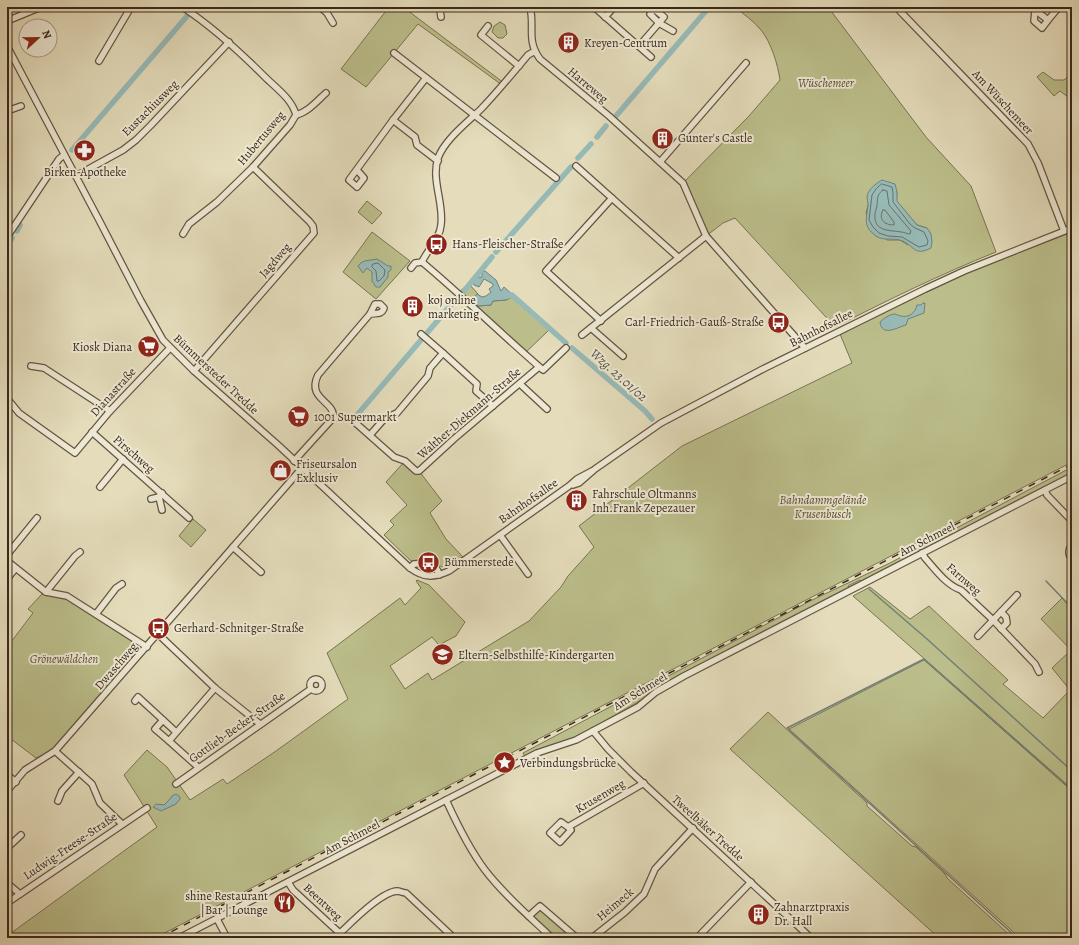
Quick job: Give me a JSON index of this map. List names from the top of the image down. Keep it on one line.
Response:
{"streets":{"street":["Harreweg","Am Wüschemeer","Eustachiusweg","Hubertusweg","Jagdweg","Bahnhofsallee","Bümmersteder Tredde","Dianastraße","Walther-Diekmann-Straße","Pirschweg","Am Schmeel","Farnweg","Dwaschweg","Gottlieb-Becker-Straße","Krusenweg","Tweelbäker Tredde","Ludwig-Freese-Straße","Beentweg","Heimeck"]},"crossings":[["Am Wüschemeer","Bahnhofsallee"],["Eustachiusweg","Hubertusweg"],["Eustachiusweg","Bümmersteder Tredde"],["Hubertusweg","Jagdweg"],["Jagdweg","Bümmersteder Tredde"],["Bahnhofsallee","Bümmersteder Tredde"],["Bümmersteder Tredde","Dianastraße"],["Bümmersteder Tredde","Dwaschweg"],["Dianastraße","Pirschweg"],["Am Schmeel","Farnweg"],["Am Schmeel","Tweelbäker Tredde"],["Am Schmeel","Beentweg"],["Krusenweg","Tweelbäker Tredde"],["Tweelbäker Tredde","Heimeck"]],"water":["Wzg. 23.01/02"],"parks":["Wüschemeer","Bahndammgelände Krusenbusch","Grönewäldchen"],"places":{"building":["Kreyen-Centrum","Gunter's Castle","koj online marketing","Fahrschule Oltmanns Inh.Frank Zepezauer","Zahnarztpraxis Dr. Hall"],"pharmacy":["Birken-Apotheke"],"bus stop":["Hans-Fleischer-Straße","Carl-Friedrich-Gauß-Straße","Bümmerstede","Gerhard-Schnitger-Straße"],"supermarket":["Kiosk Diana","1001 Supermarkt"],"shop":["Friseursalon Exklusiv"],"school or university":["Eltern-Selbsthilfe-Kindergarten"],"place":["Verbindungsbrücke"],"restaurant":["shine Restaurant |Bar | Lounge"]},"north":"right"}
